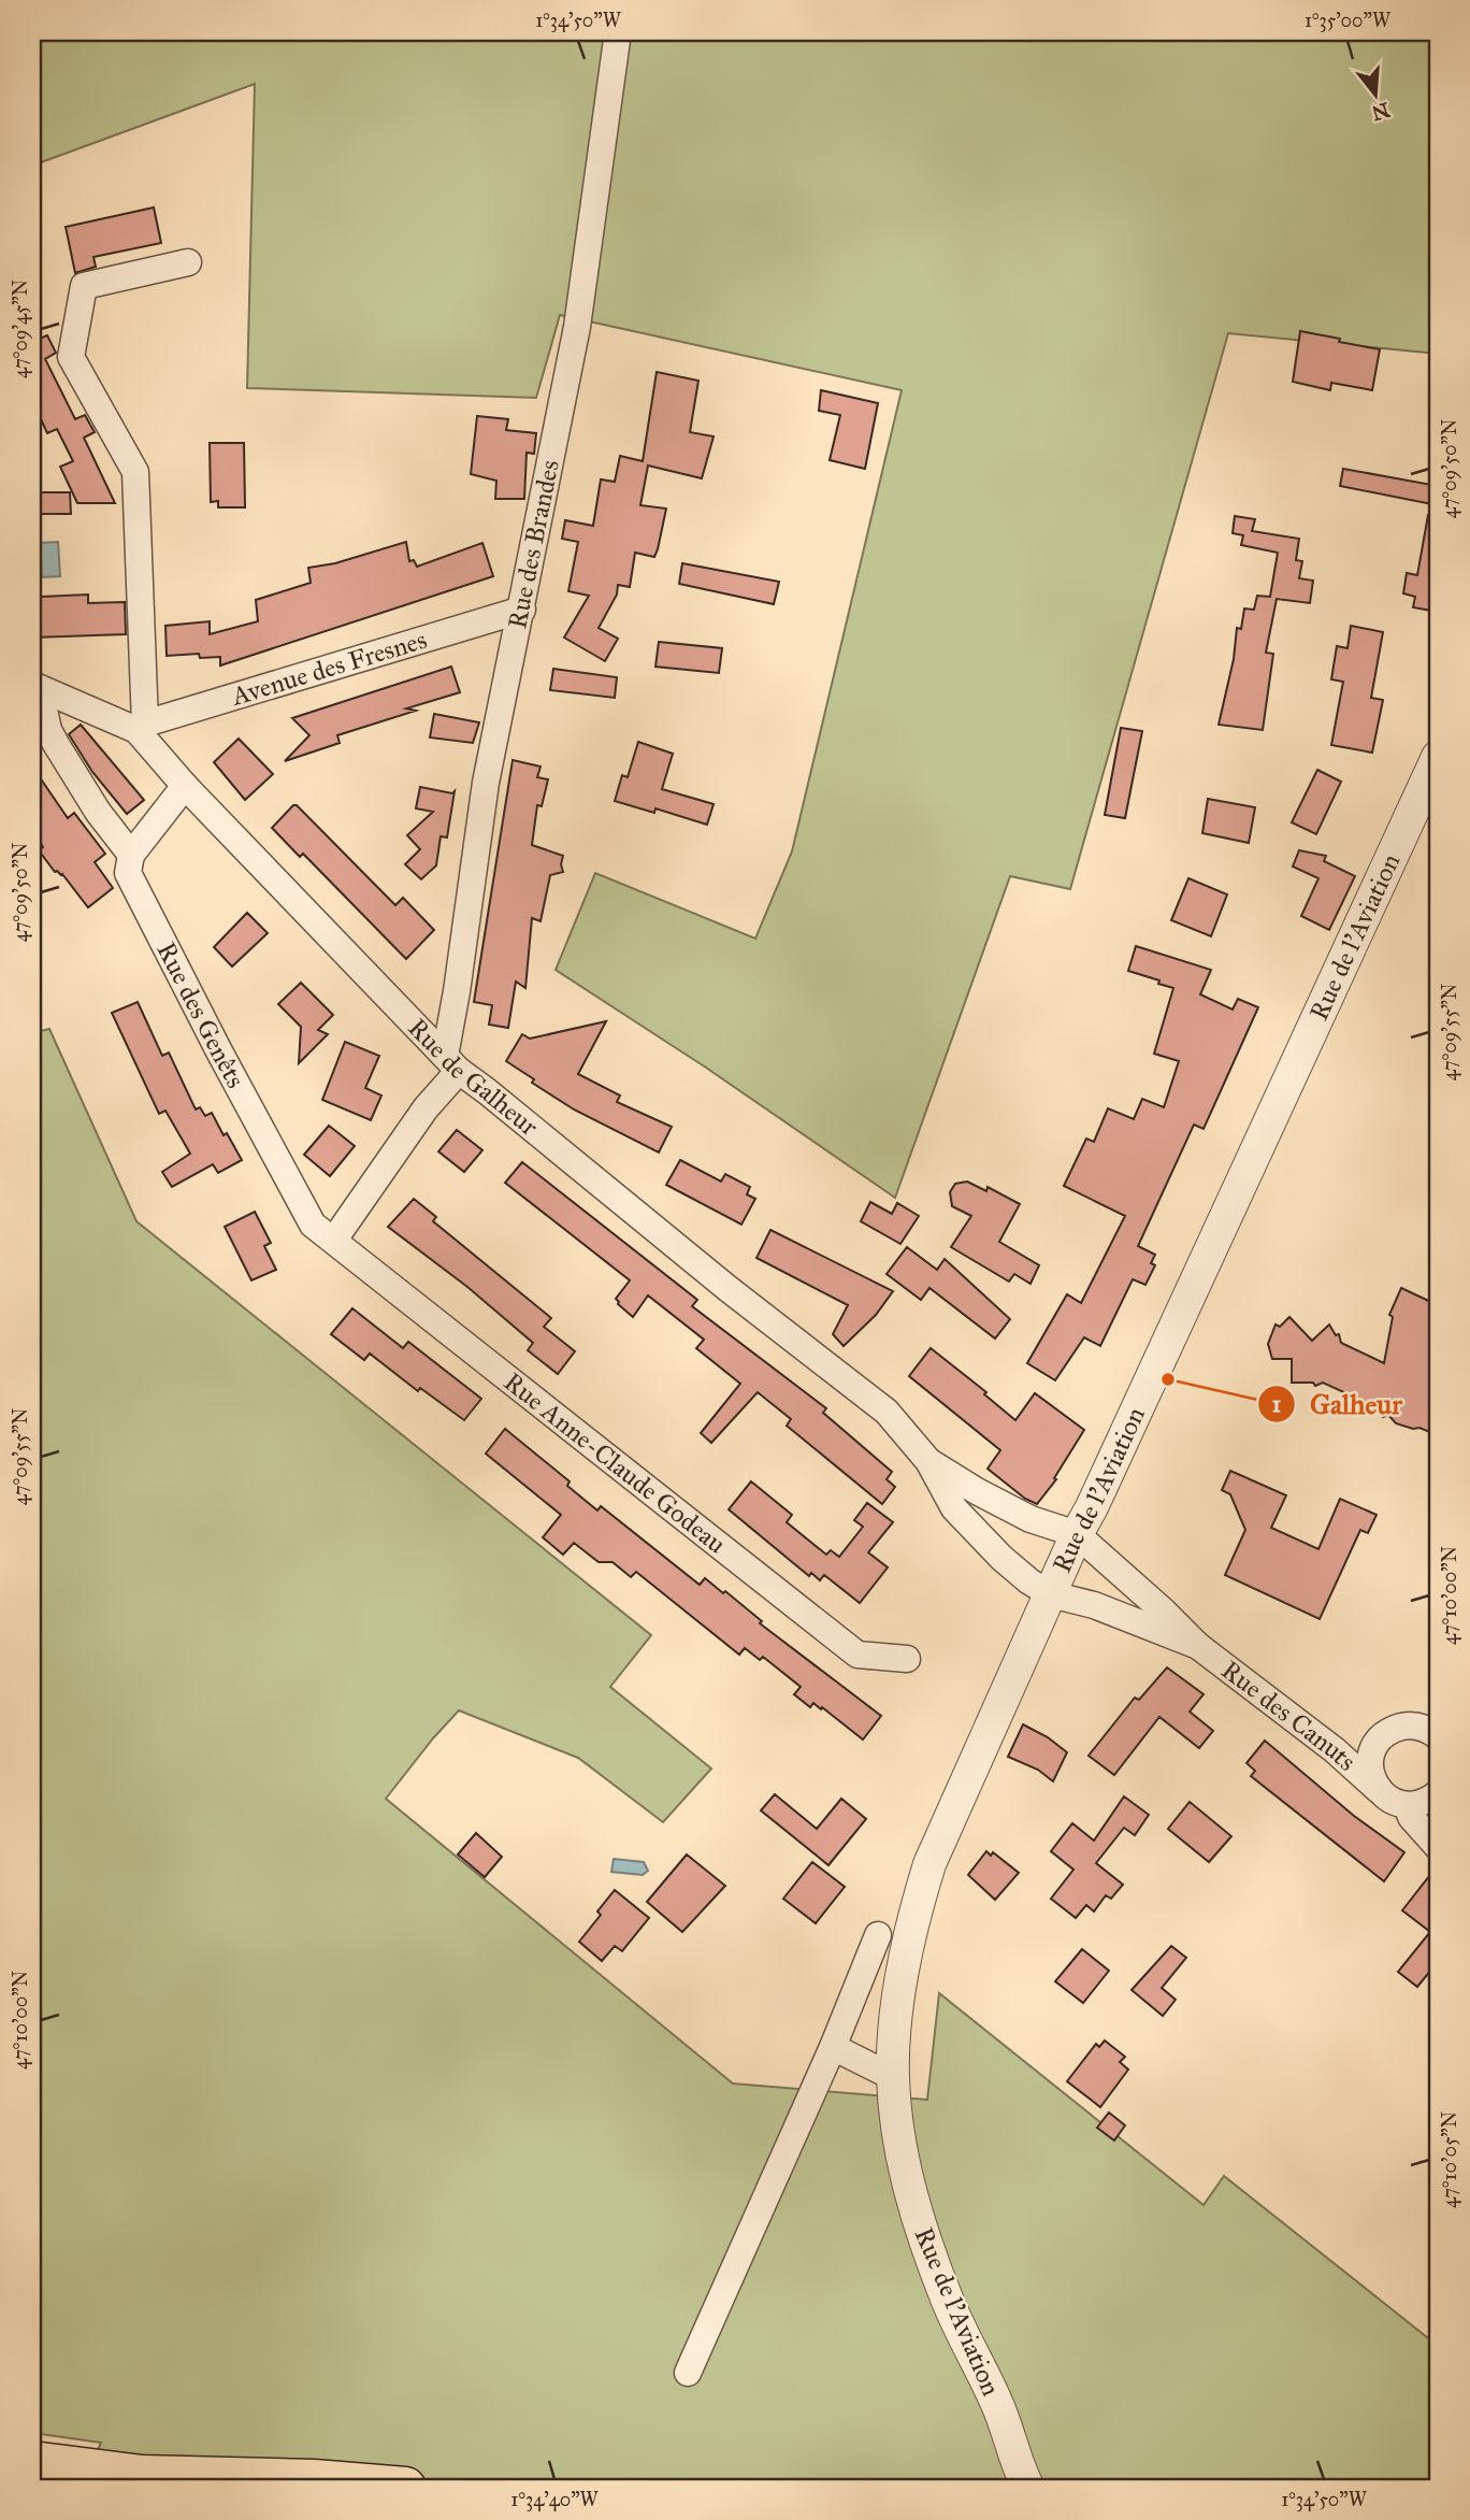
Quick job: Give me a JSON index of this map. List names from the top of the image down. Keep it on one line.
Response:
{"streets":{"street":["Rue des Brandes","Avenue des Fresnes","Rue de l'Aviation","Rue des Genêts","Rue de Galheur","Rue Anne-Claude Godeau","Rue des Canuts"]},"crossings":[["Rue des Brandes","Avenue des Fresnes"],["Rue des Brandes","Rue de Galheur"],["Avenue des Fresnes","Rue de Galheur"],["Rue de l'Aviation","Rue de Galheur"],["Rue de l'Aviation","Rue des Canuts"],["Rue des Genêts","Rue Anne-Claude Godeau"],["Rue de Galheur","Rue des Canuts"]],"places":["Galheur"],"north":"bottom","coordinates":["1°34'50\"W","1°35'00\"W","47°09'45\"N","47°09'50\"N","47°09'55\"N","47°10'00\"N","47°10'05\"N","1°34'40\"W"]}
